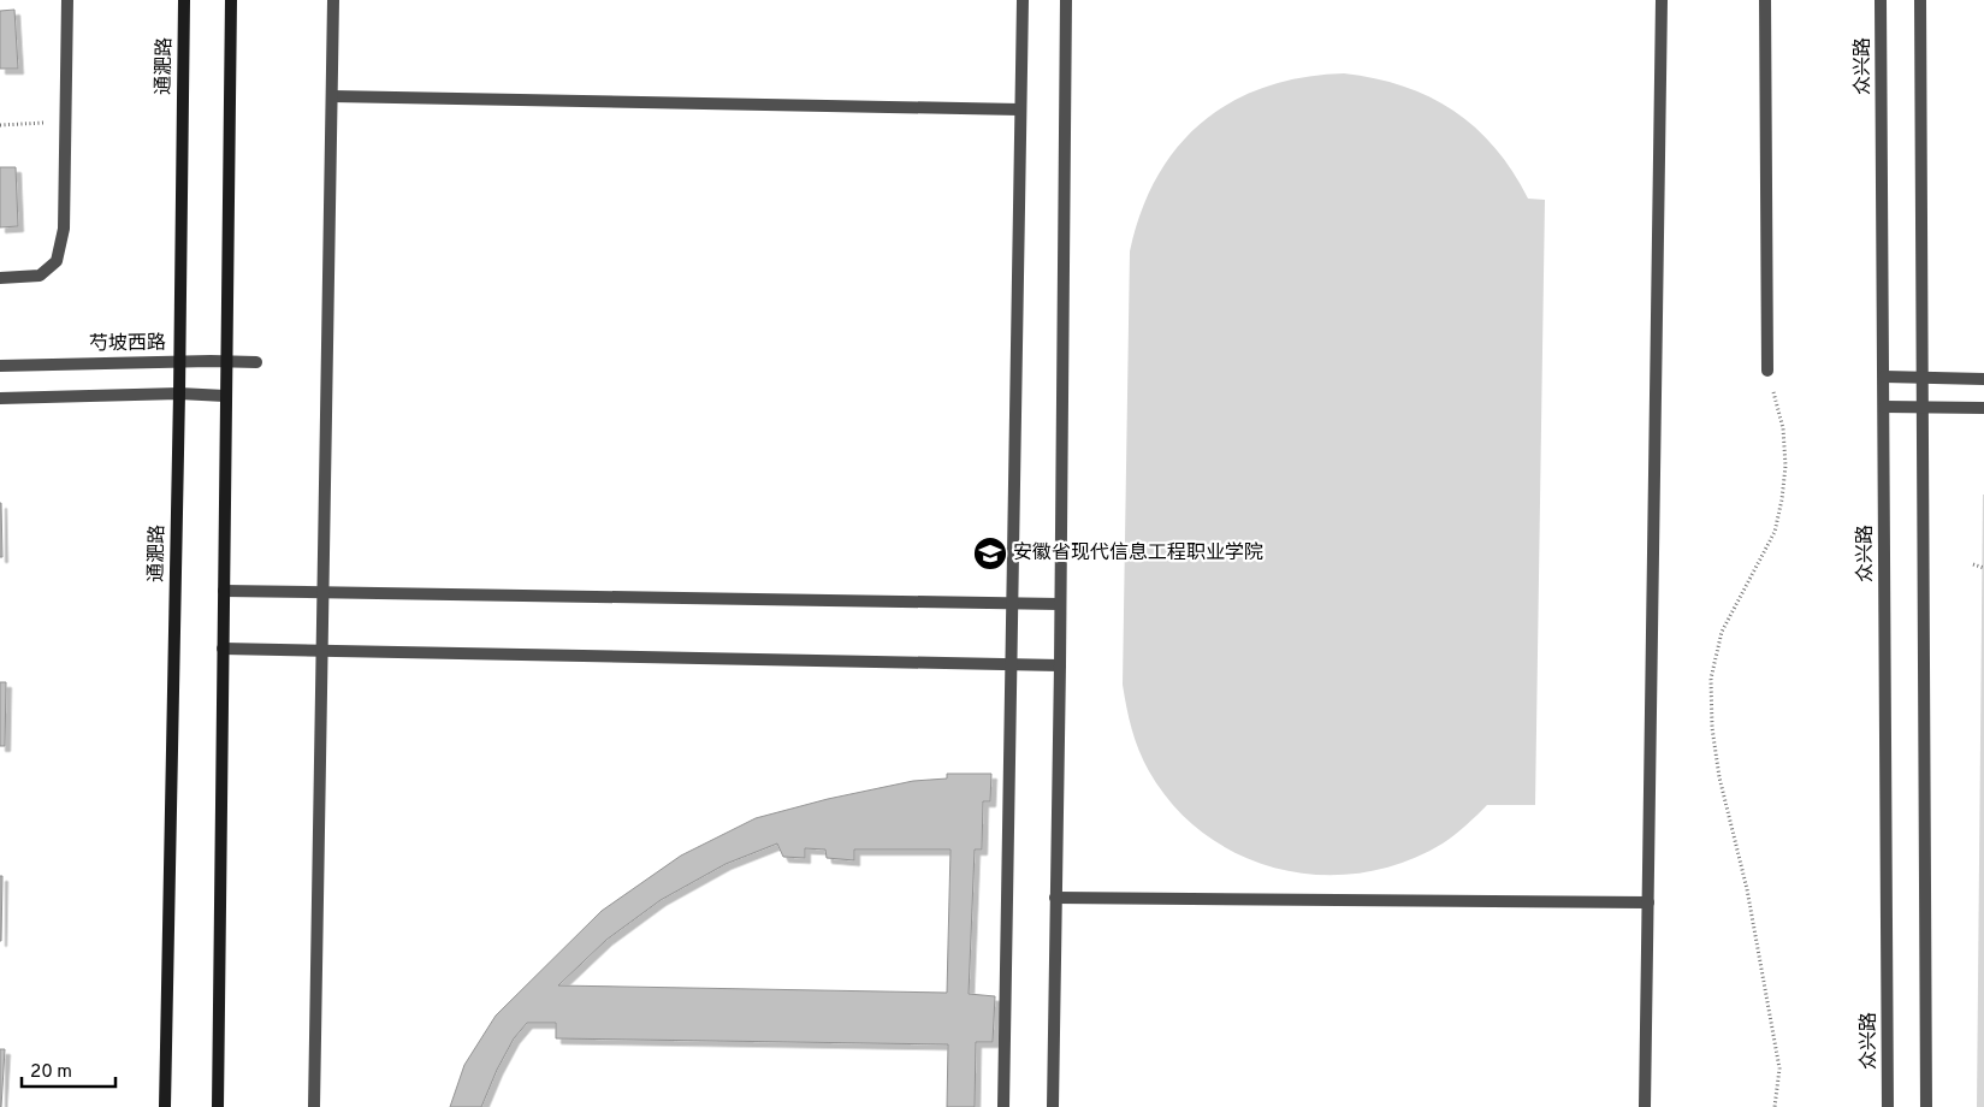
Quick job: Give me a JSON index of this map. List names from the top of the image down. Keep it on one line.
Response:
{"streets":{"main road":["通淝路"],"street":["众兴路","芍坡西路"]},"places":{"school or university":["安徽省现代信息工程职业学院"]},"scale_bar":"20 m"}
